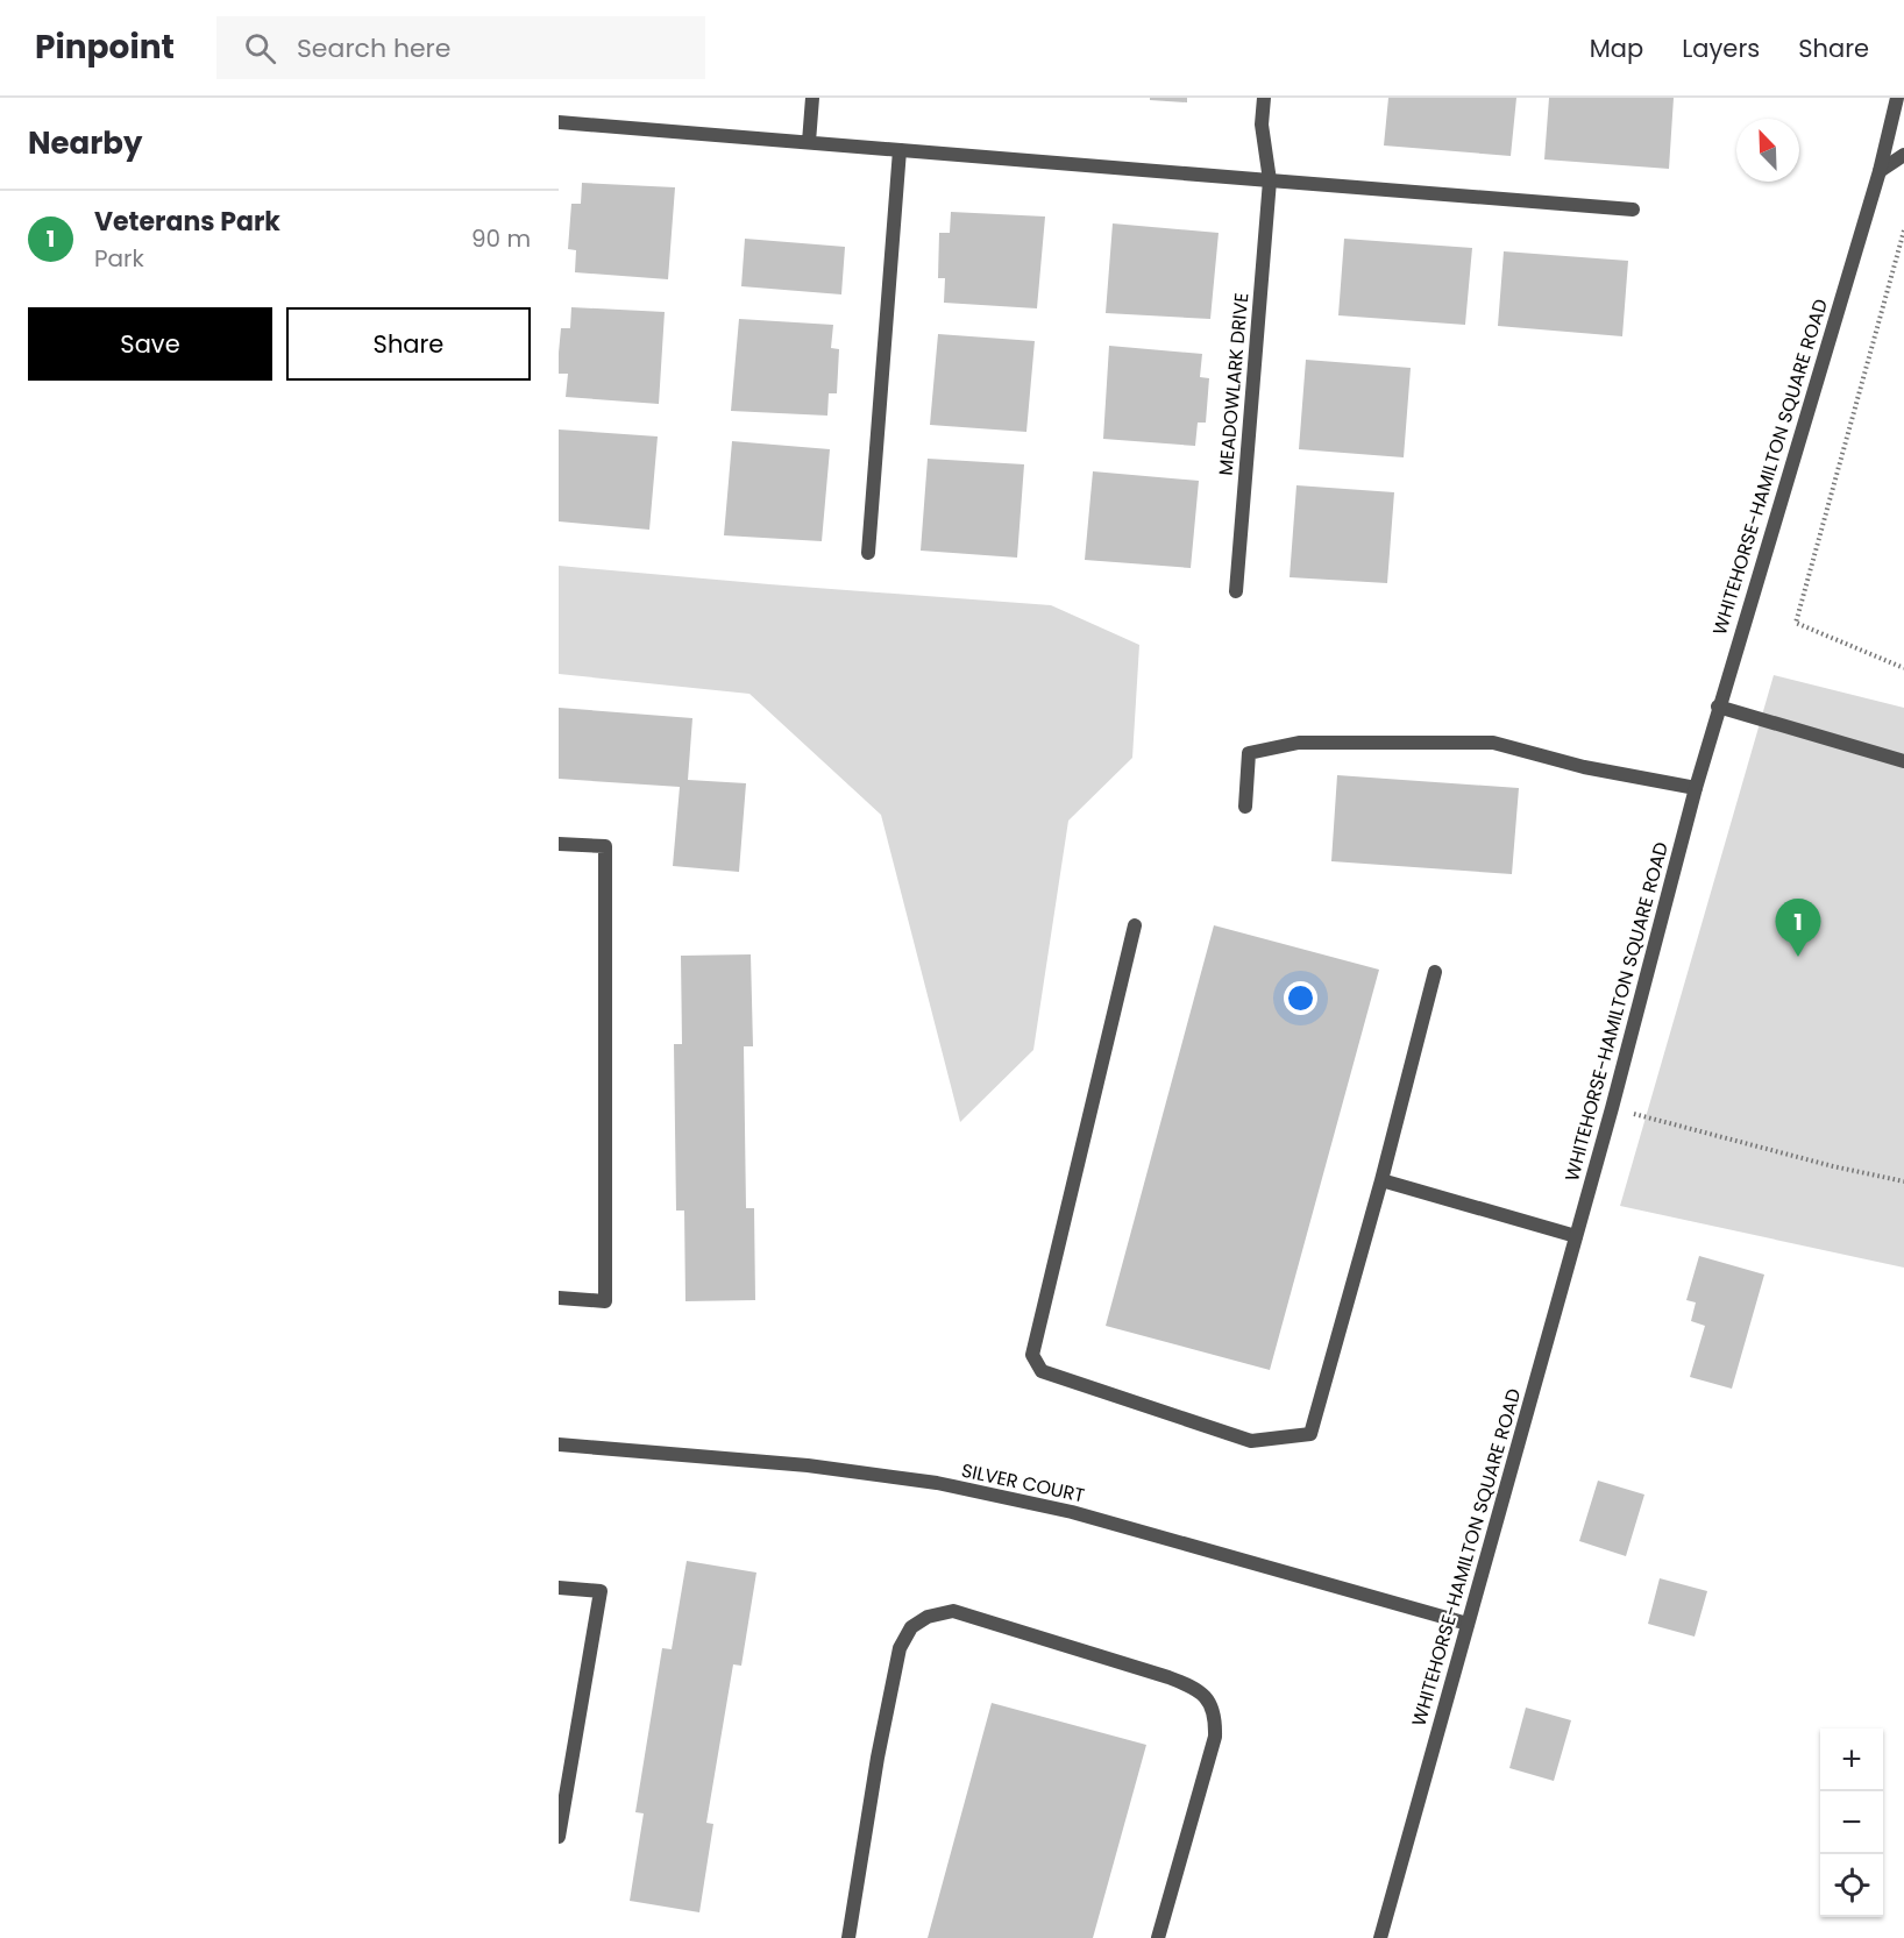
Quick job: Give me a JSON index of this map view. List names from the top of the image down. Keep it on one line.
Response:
{"streets":{"street":["MEADOWLARK DRIVE","WHITEHORSE-HAMILTON SQUARE ROAD","SILVER COURT"]},"crossings":[["WHITEHORSE-HAMILTON SQUARE ROAD","SILVER COURT"]],"north":"top left","page":{"header":"Pinpoint","search":"Search here","nav":["Map","Layers","Share"],"heading":"Nearby","list":[{"mark":"1","name":"Veterans Park","note":"Park","value":"90 m"}],"buttons":["Save","Share"],"pins":"1","map_buttons":["+","−"]}}
